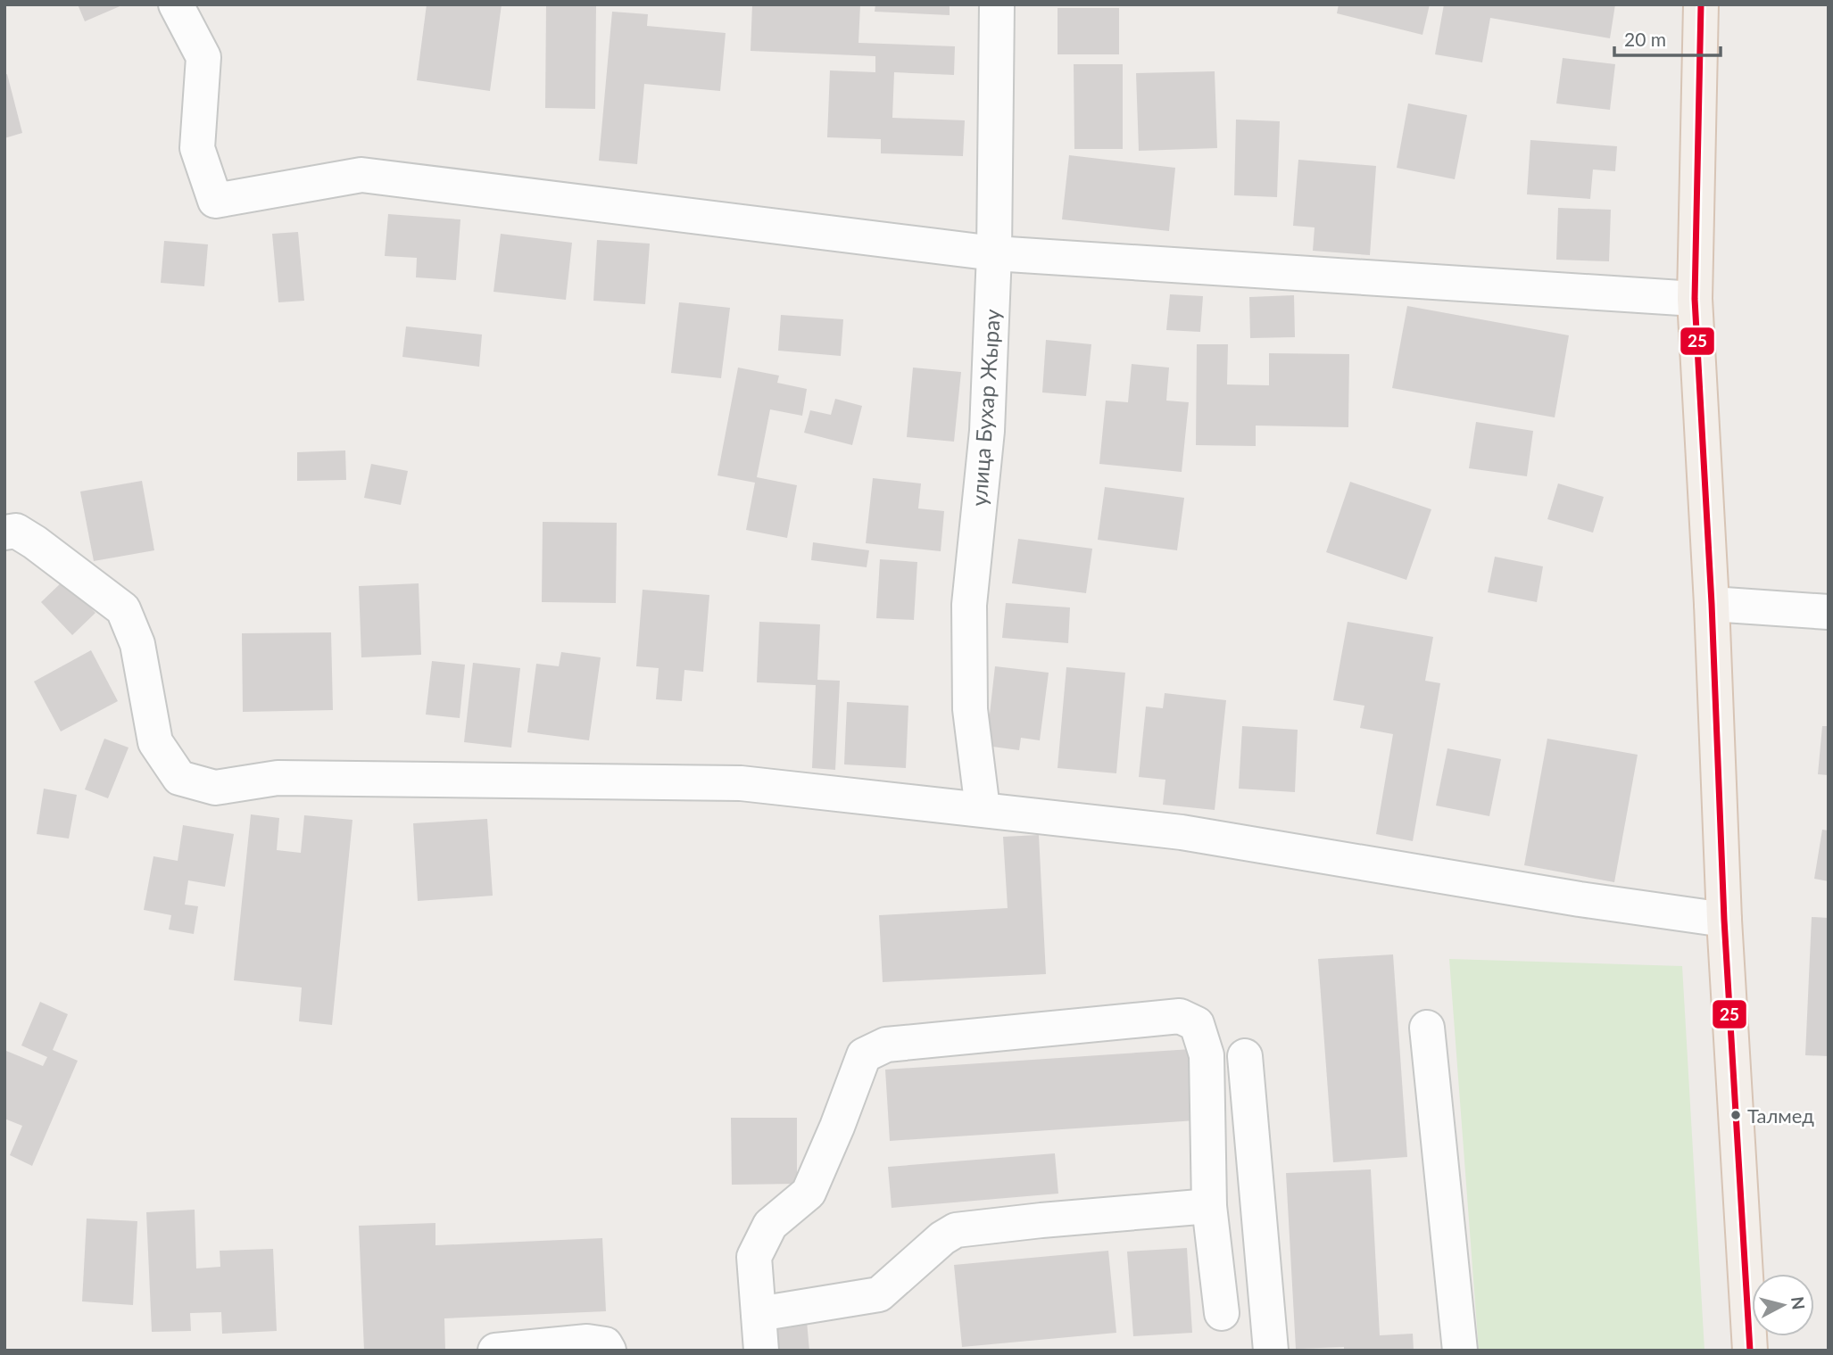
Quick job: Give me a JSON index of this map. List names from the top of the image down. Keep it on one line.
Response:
{"streets":{"street":["улица Бухар Жырау"]},"places":["Талмед"],"lines":["transit line 25"],"scale_bar":"20 m","north":"right"}
